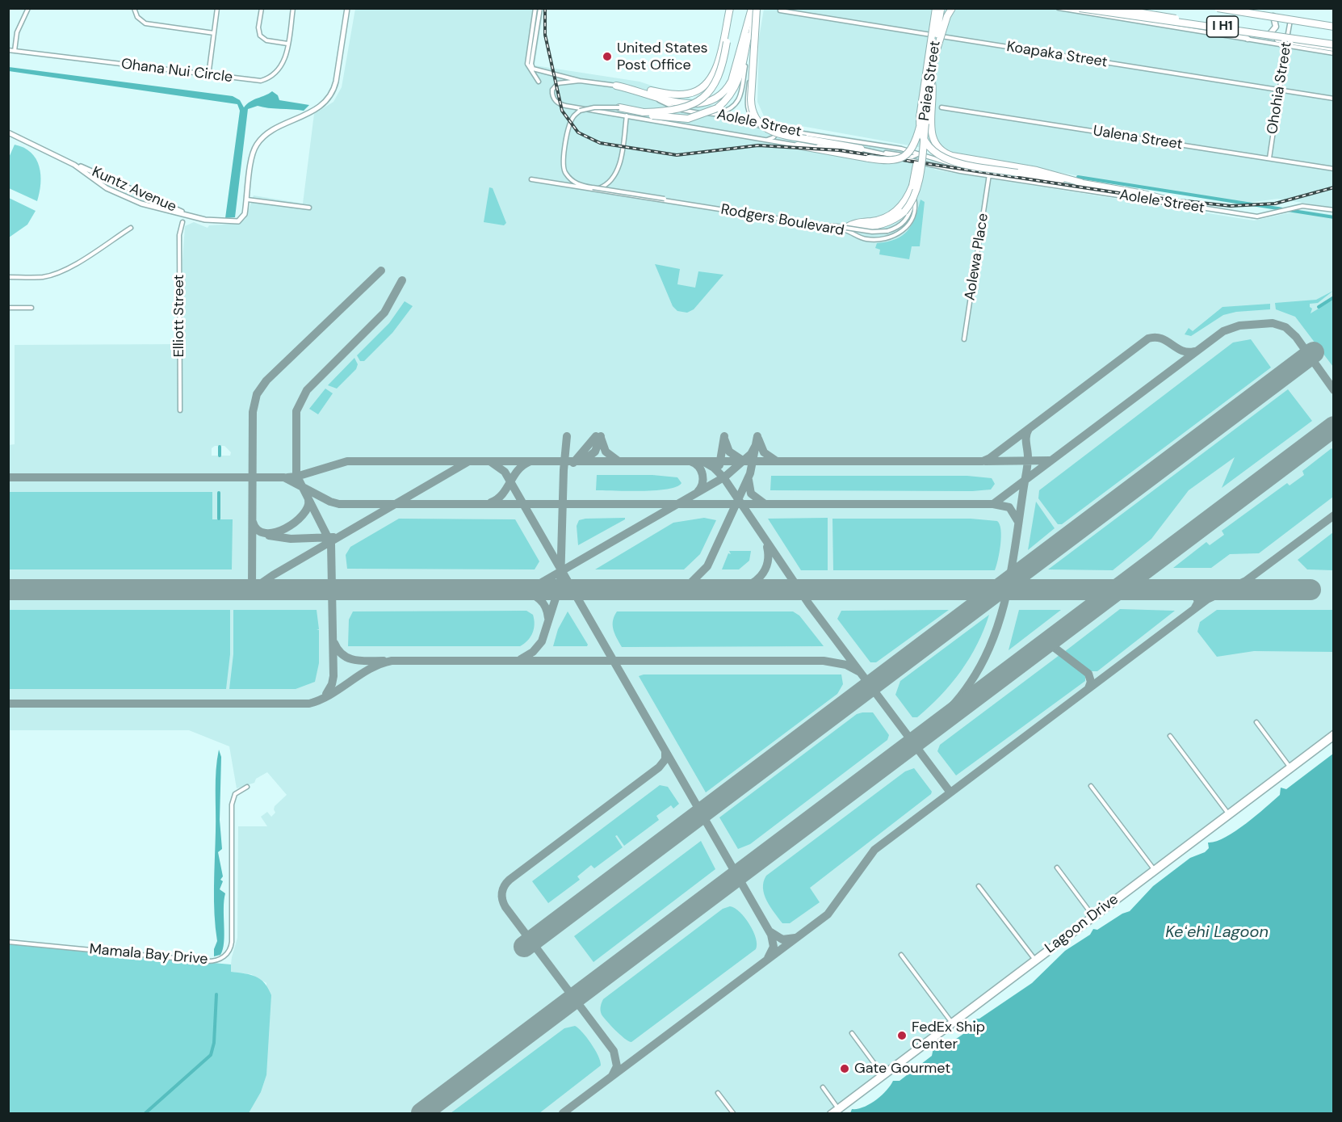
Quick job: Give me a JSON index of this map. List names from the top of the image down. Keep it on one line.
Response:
{"streets":{"highway":["I H1"],"street":["Koapaka Street","Ohana Nui Circle","Paiea Street","Ohohia Street","Aolele Street","Ualena Street","Kuntz Avenue","Rodgers Boulevard","Aolewa Place","Elliott Street","Lagoon Drive","Mamala Bay Drive"]},"crossings":[["Koapaka Street","Paiea Street"],["Koapaka Street","Ohohia Street"],["Paiea Street","Aolele Street"],["Paiea Street","Rodgers Boulevard"],["Ohohia Street","Ualena Street"],["Aolele Street","Rodgers Boulevard"],["Aolele Street","Aolewa Place"]],"water":["Keʻehi Lagoon"],"places":["United States Post Office","FedEx Ship Center","Gate Gourmet"]}
